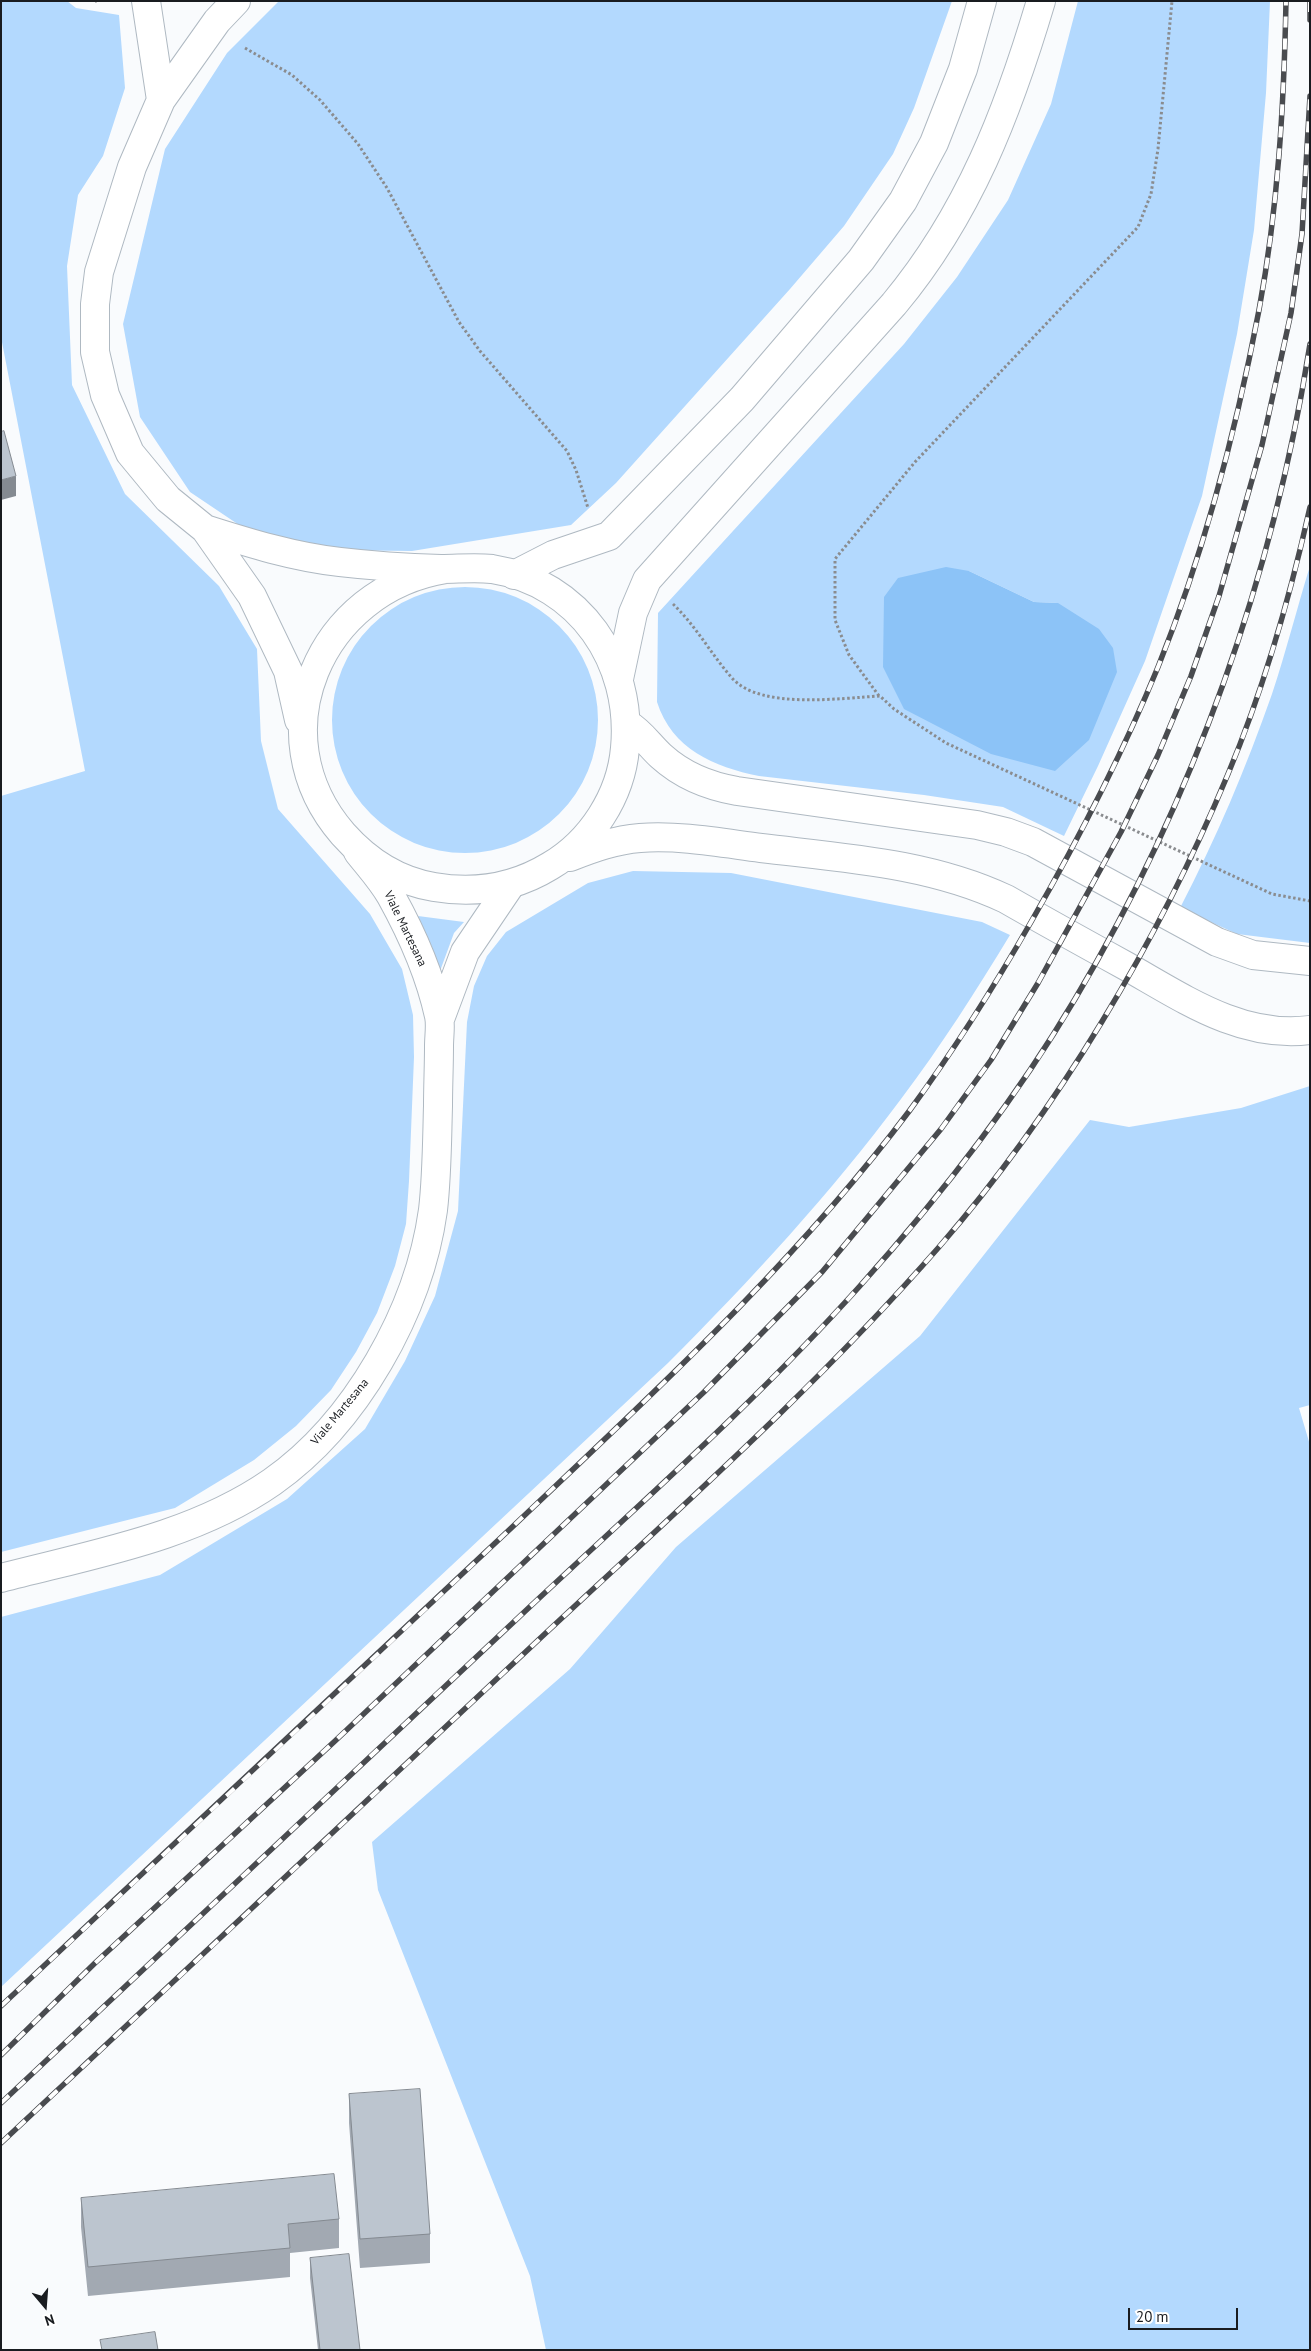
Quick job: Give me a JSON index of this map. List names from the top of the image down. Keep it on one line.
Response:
{"streets":{"main road":["Viale Martesana"]},"scale_bar":"20 m","north":"bottom"}
